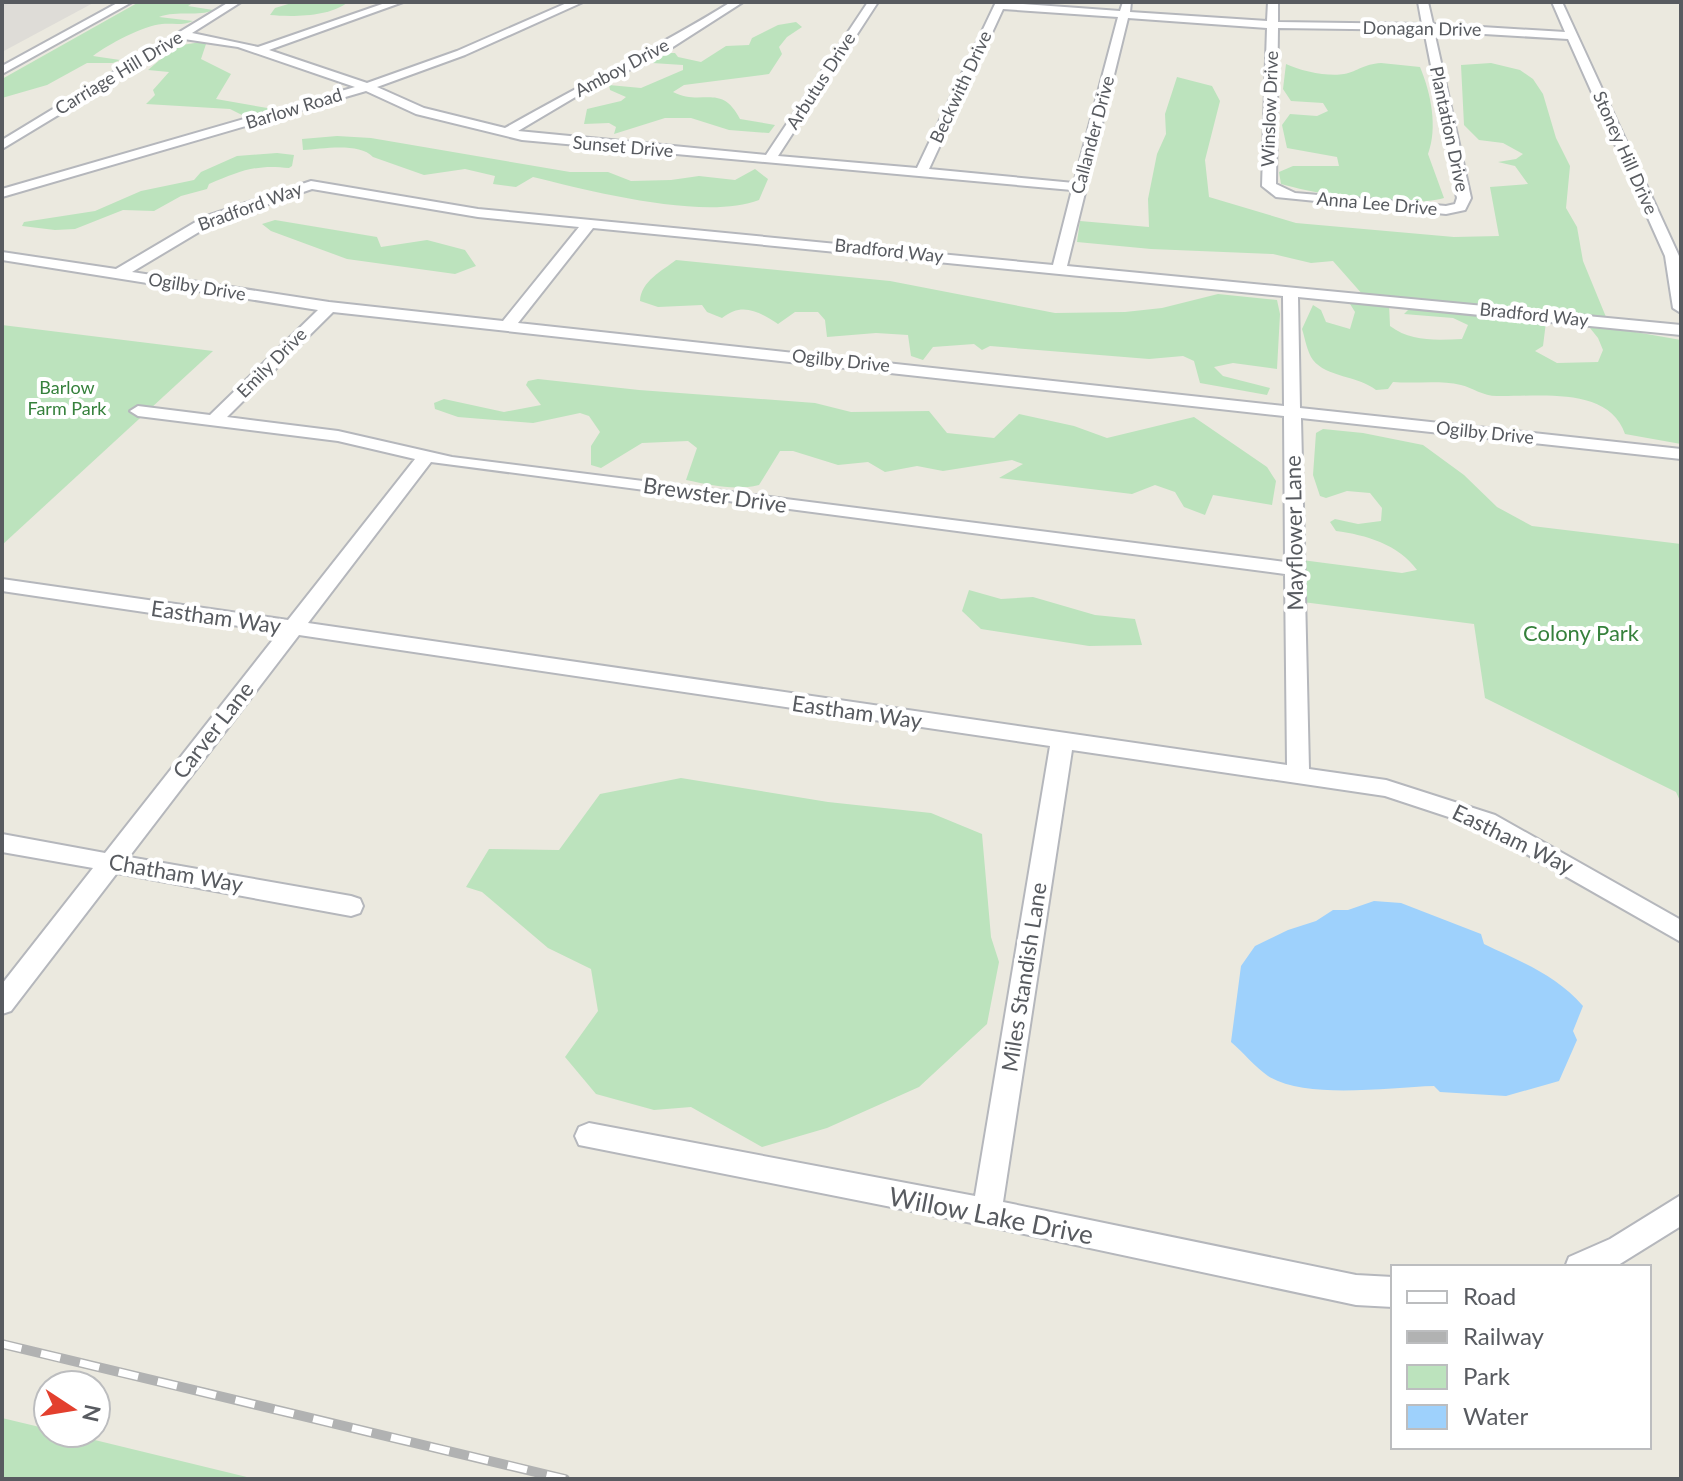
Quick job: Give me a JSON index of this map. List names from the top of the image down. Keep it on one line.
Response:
{"streets":{"street":["Donagan Drive","Amboy Drive","Carriage Hill Drive","Arbutus Drive","Beckwith Drive","Barlow Road","Winslow Drive","Plantation Drive","Callander Drive","Sunset Drive","Stoney Hill Drive","Anna Lee Drive","Bradford Way","Ogilby Drive","Emily Drive","Brewster Drive","Mayflower Lane","Eastham Way","Carver Lane","Chatham Way","Miles Standish Lane","Willow Lake Drive"]},"crossings":[["Donagan Drive","Beckwith Drive"],["Donagan Drive","Winslow Drive"],["Donagan Drive","Plantation Drive"],["Donagan Drive","Callander Drive"],["Donagan Drive","Stoney Hill Drive"],["Amboy Drive","Sunset Drive"],["Carriage Hill Drive","Sunset Drive"],["Arbutus Drive","Sunset Drive"],["Beckwith Drive","Sunset Drive"],["Barlow Road","Sunset Drive"],["Winslow Drive","Anna Lee Drive"],["Plantation Drive","Anna Lee Drive"],["Callander Drive","Sunset Drive"],["Callander Drive","Bradford Way"],["Bradford Way","Ogilby Drive"],["Bradford Way","Mayflower Lane"],["Ogilby Drive","Emily Drive"],["Ogilby Drive","Mayflower Lane"],["Emily Drive","Brewster Drive"],["Brewster Drive","Mayflower Lane"],["Brewster Drive","Carver Lane"],["Mayflower Lane","Eastham Way"],["Eastham Way","Carver Lane"],["Eastham Way","Miles Standish Lane"],["Carver Lane","Chatham Way"],["Miles Standish Lane","Willow Lake Drive"]],"parks":["Barlow Farm Park","Colony Park"],"legend":["Road","Railway","Park","Water"],"north":"right"}
